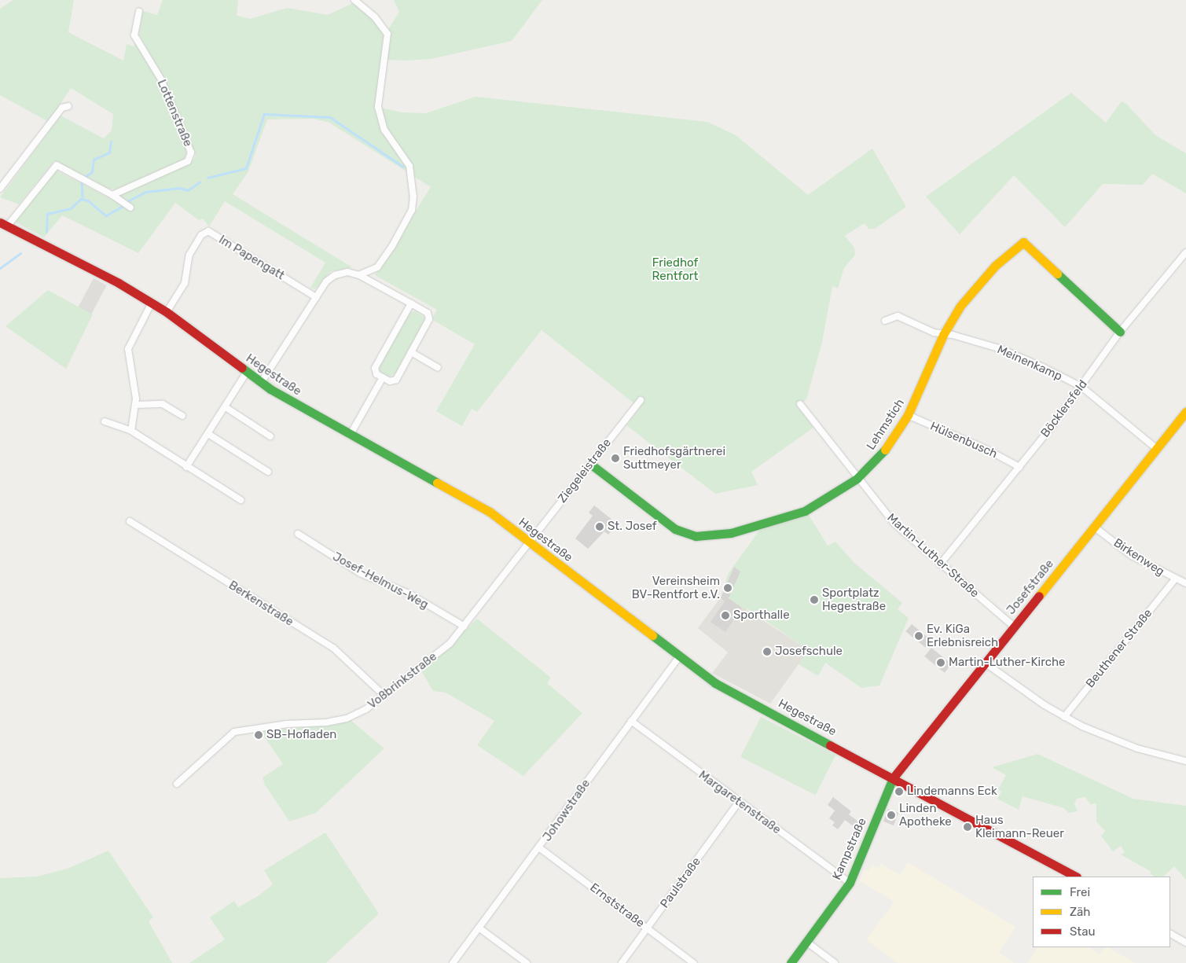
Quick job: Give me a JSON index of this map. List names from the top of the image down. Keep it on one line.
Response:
{"streets":{"street":["Lottenstraße","Im Papengatt","Meinenkamp","Hegestraße","Böcklersfeld","Lehmstich","Hülsenbusch","Ziegeleistraße","Martin-Luther-Straße","Birkenweg","Josef-Helmus-Weg","Josefstraße","Berkenstraße","Beuthener Straße","Voßbrinkstraße","Margaretenstraße","Johowstraße","Kampstraße","Paulstraße","Ernststraße"]},"crossings":[["Im Papengatt","Hegestraße"],["Meinenkamp","Böcklersfeld"],["Meinenkamp","Lehmstich"],["Meinenkamp","Josefstraße"],["Hegestraße","Ziegeleistraße"],["Hegestraße","Josefstraße"],["Hegestraße","Voßbrinkstraße"],["Hegestraße","Johowstraße"],["Hegestraße","Kampstraße"],["Böcklersfeld","Lehmstich"],["Böcklersfeld","Hülsenbusch"],["Böcklersfeld","Martin-Luther-Straße"],["Lehmstich","Hülsenbusch"],["Lehmstich","Ziegeleistraße"],["Lehmstich","Martin-Luther-Straße"],["Ziegeleistraße","Voßbrinkstraße"],["Martin-Luther-Straße","Josefstraße"],["Birkenweg","Josefstraße"],["Birkenweg","Beuthener Straße"],["Josef-Helmus-Weg","Voßbrinkstraße"],["Josefstraße","Kampstraße"],["Berkenstraße","Voßbrinkstraße"],["Margaretenstraße","Johowstraße"],["Margaretenstraße","Kampstraße"],["Margaretenstraße","Paulstraße"],["Johowstraße","Ernststraße"],["Paulstraße","Ernststraße"]],"parks":["Friedhof Rentfort"],"places":["Friedhofsgärtnerei Suttmeyer","St. Josef","Vereinsheim BV-Rentfort e.V.","Sportplatz Hegestraße","Sporthalle","Ev. KiGa Erlebnisreich","Josefschule","Martin-Luther-Kirche","SB-Hofladen","Lindemanns Eck","Linden Apotheke","Haus Kleimann-Reuer"],"legend":["Frei","Zäh","Stau"]}
